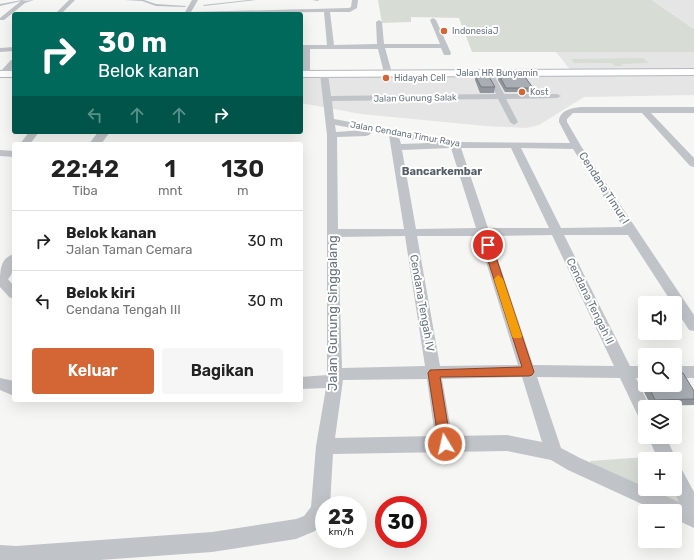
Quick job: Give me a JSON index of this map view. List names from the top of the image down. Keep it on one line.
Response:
{"streets":{"main road":["Jalan HR Bunyamin"],"street":["Jalan Gunung Salak","Jalan Cendana Timur Raya","Cendana Timur I","Cendana Tengah II","Cendana Tengah IV","Jalan Gunung Singgalang"]},"crossings":[["Jalan HR Bunyamin","Jalan Gunung Singgalang"],["Jalan Gunung Salak","Jalan Gunung Singgalang"],["Jalan Cendana Timur Raya","Cendana Timur I"],["Jalan Cendana Timur Raya","Cendana Tengah II"],["Jalan Cendana Timur Raya","Cendana Tengah IV"],["Jalan Cendana Timur Raya","Jalan Gunung Singgalang"]],"districts":["Bancarkembar"],"places":["IndonesiaJ","Hidayah Cell","Kost"],"page":{"turn":["30 m","Belok kanan"],"eta":["22:42","Tiba","1","mnt","130","m"],"list":[{"name":"Belok kanan","note":"Jalan Taman Cemara","value":"30 m"},{"name":"Belok kiri","note":"Cendana Tengah III","value":"30 m"}],"map_buttons":["+","−"],"buttons":["Keluar","Bagikan"],"speed":"23 km/h","limit":"30"}}
